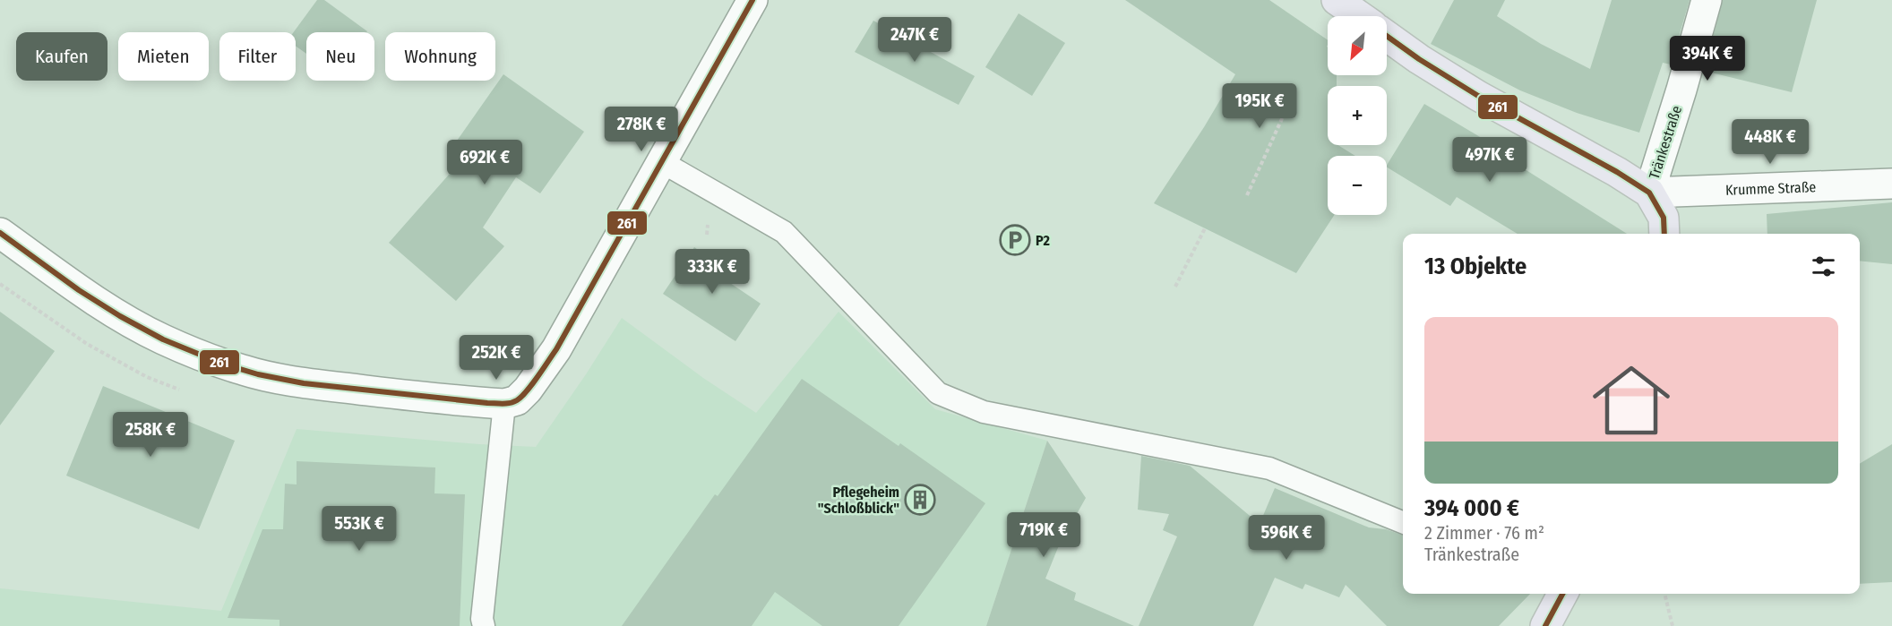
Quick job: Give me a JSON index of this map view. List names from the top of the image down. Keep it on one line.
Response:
{"streets":{"street":["Tränkestraße","Krumme Straße"]},"crossings":[["Tränkestraße","Krumme Straße"]],"places":{"parking":["P2"],"building":["Pflegeheim \"Schloßblick\""]},"lines":["transit line 261"],"north":"bottom left","page":{"map_buttons":["+","−"],"price":["247K €","394K €","195K €","278K €","448K €","497K €","692K €","333K €","252K €","258K €","553K €","719K €","596K €"],"chip":["Kaufen","Mieten","Filter","Neu","Wohnung"],"heading":"13 Objekte","list":[{"name":"394 000 €","note":"2 Zimmer · 76 m² · Tränkestraße"}]}}
